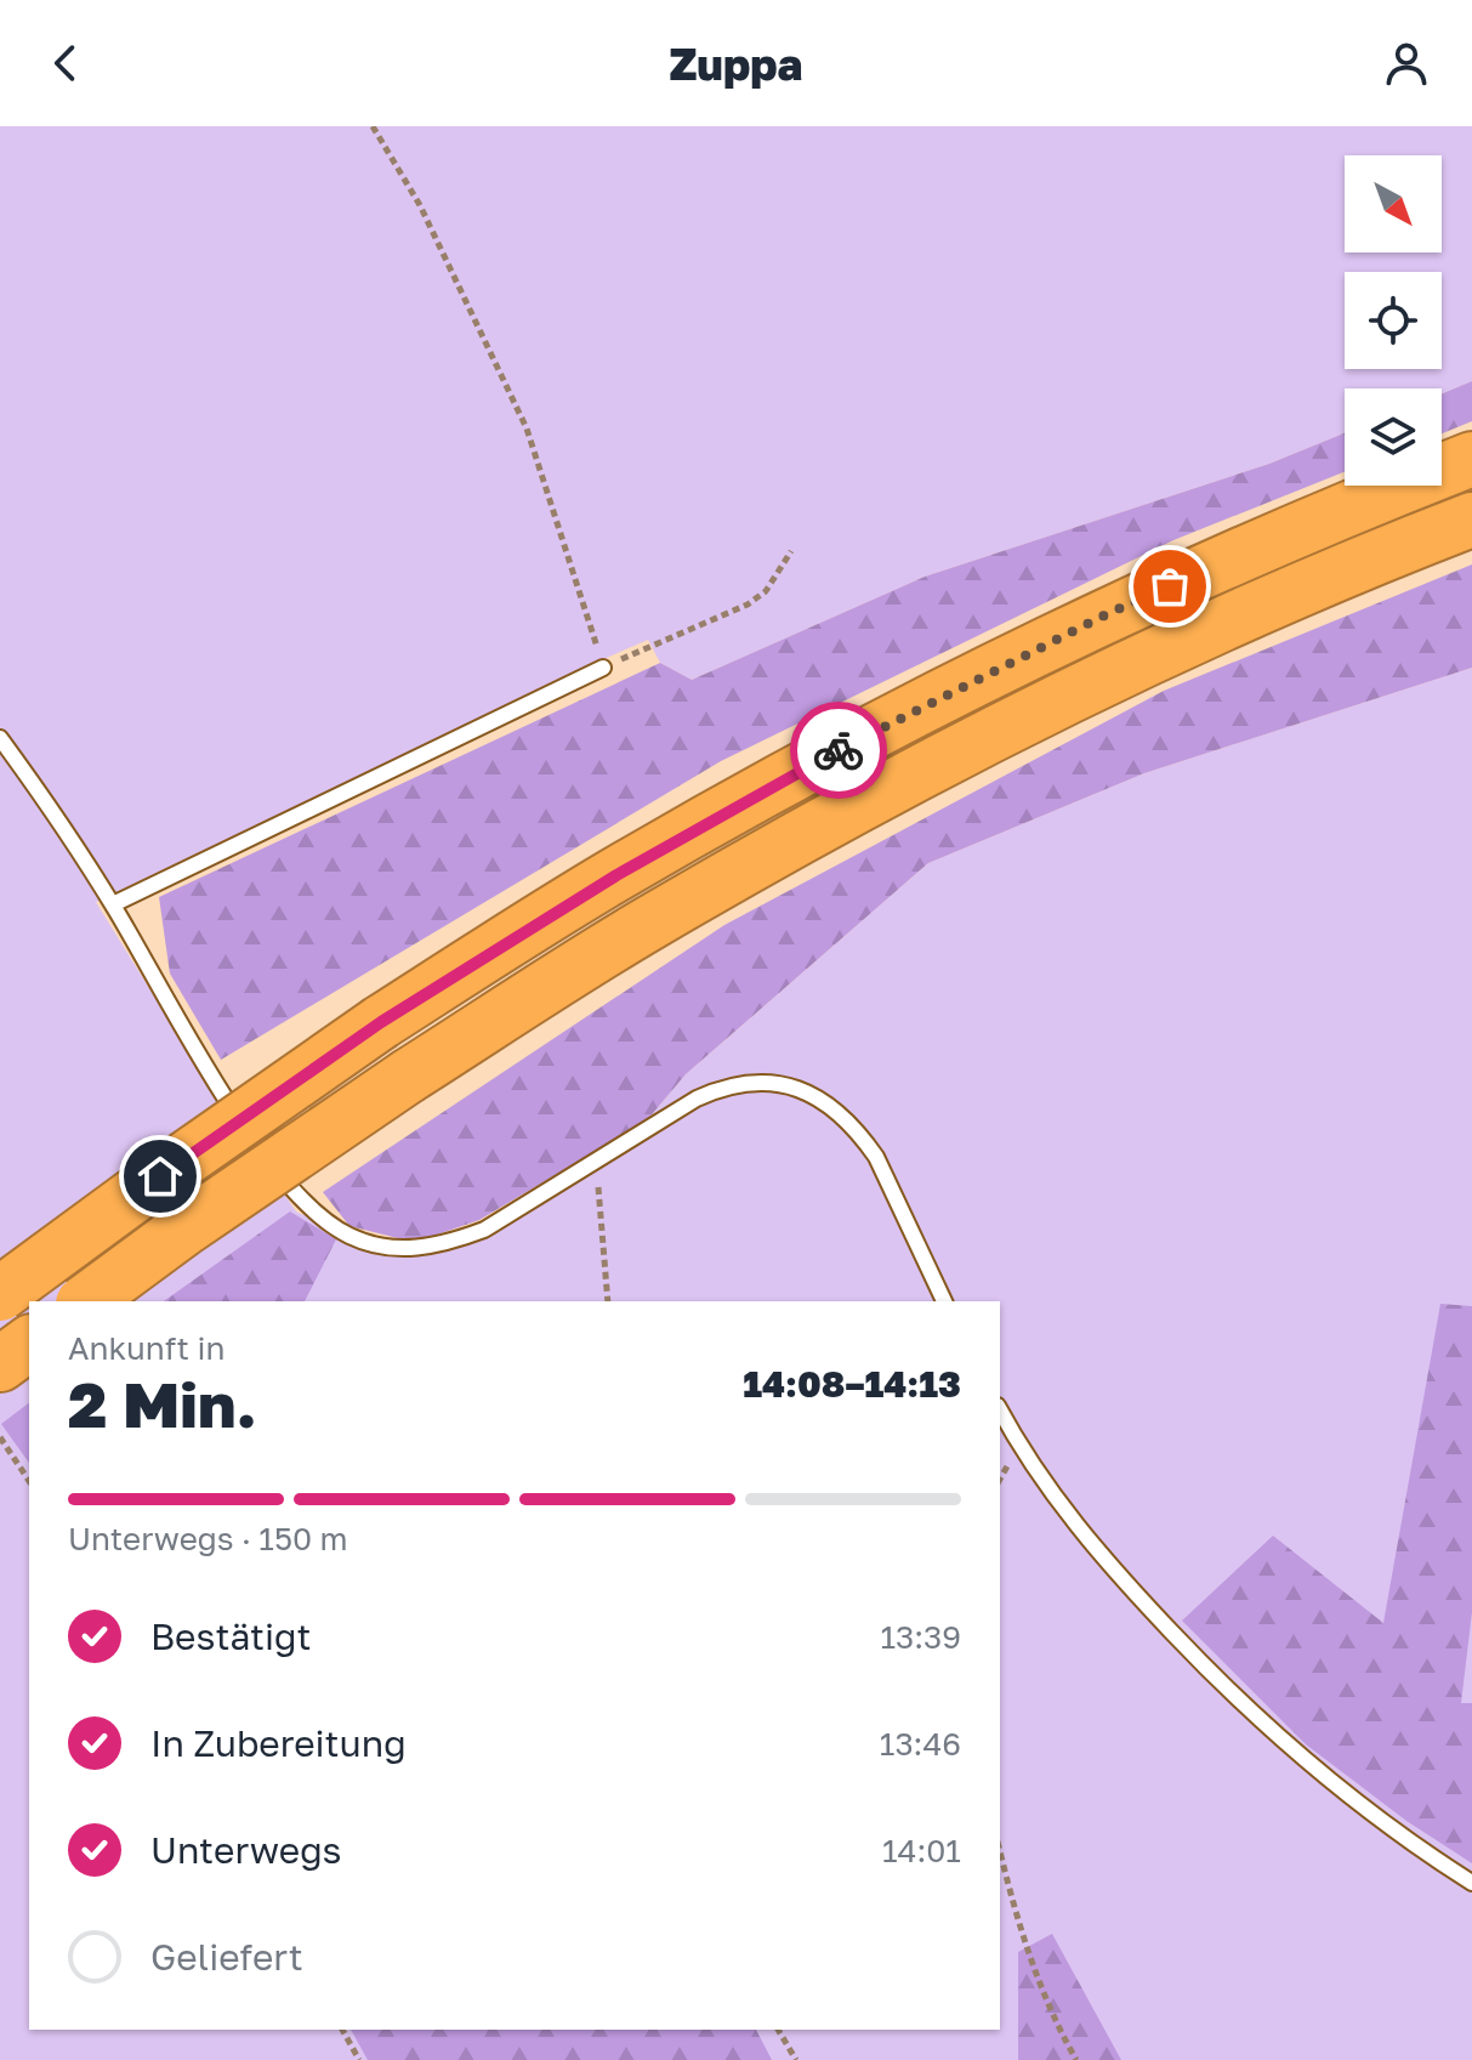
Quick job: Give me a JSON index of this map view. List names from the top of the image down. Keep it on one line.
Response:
{"north":"bottom right","page":{"header":"Zuppa","heading":["2 Min.","Ankunft in","14:08–14:13"],"bar":"Unterwegs · 150 m","list":[["Bestätigt","13:39"],["In Zubereitung","13:46"],["Unterwegs","14:01"],"Geliefert"]}}
